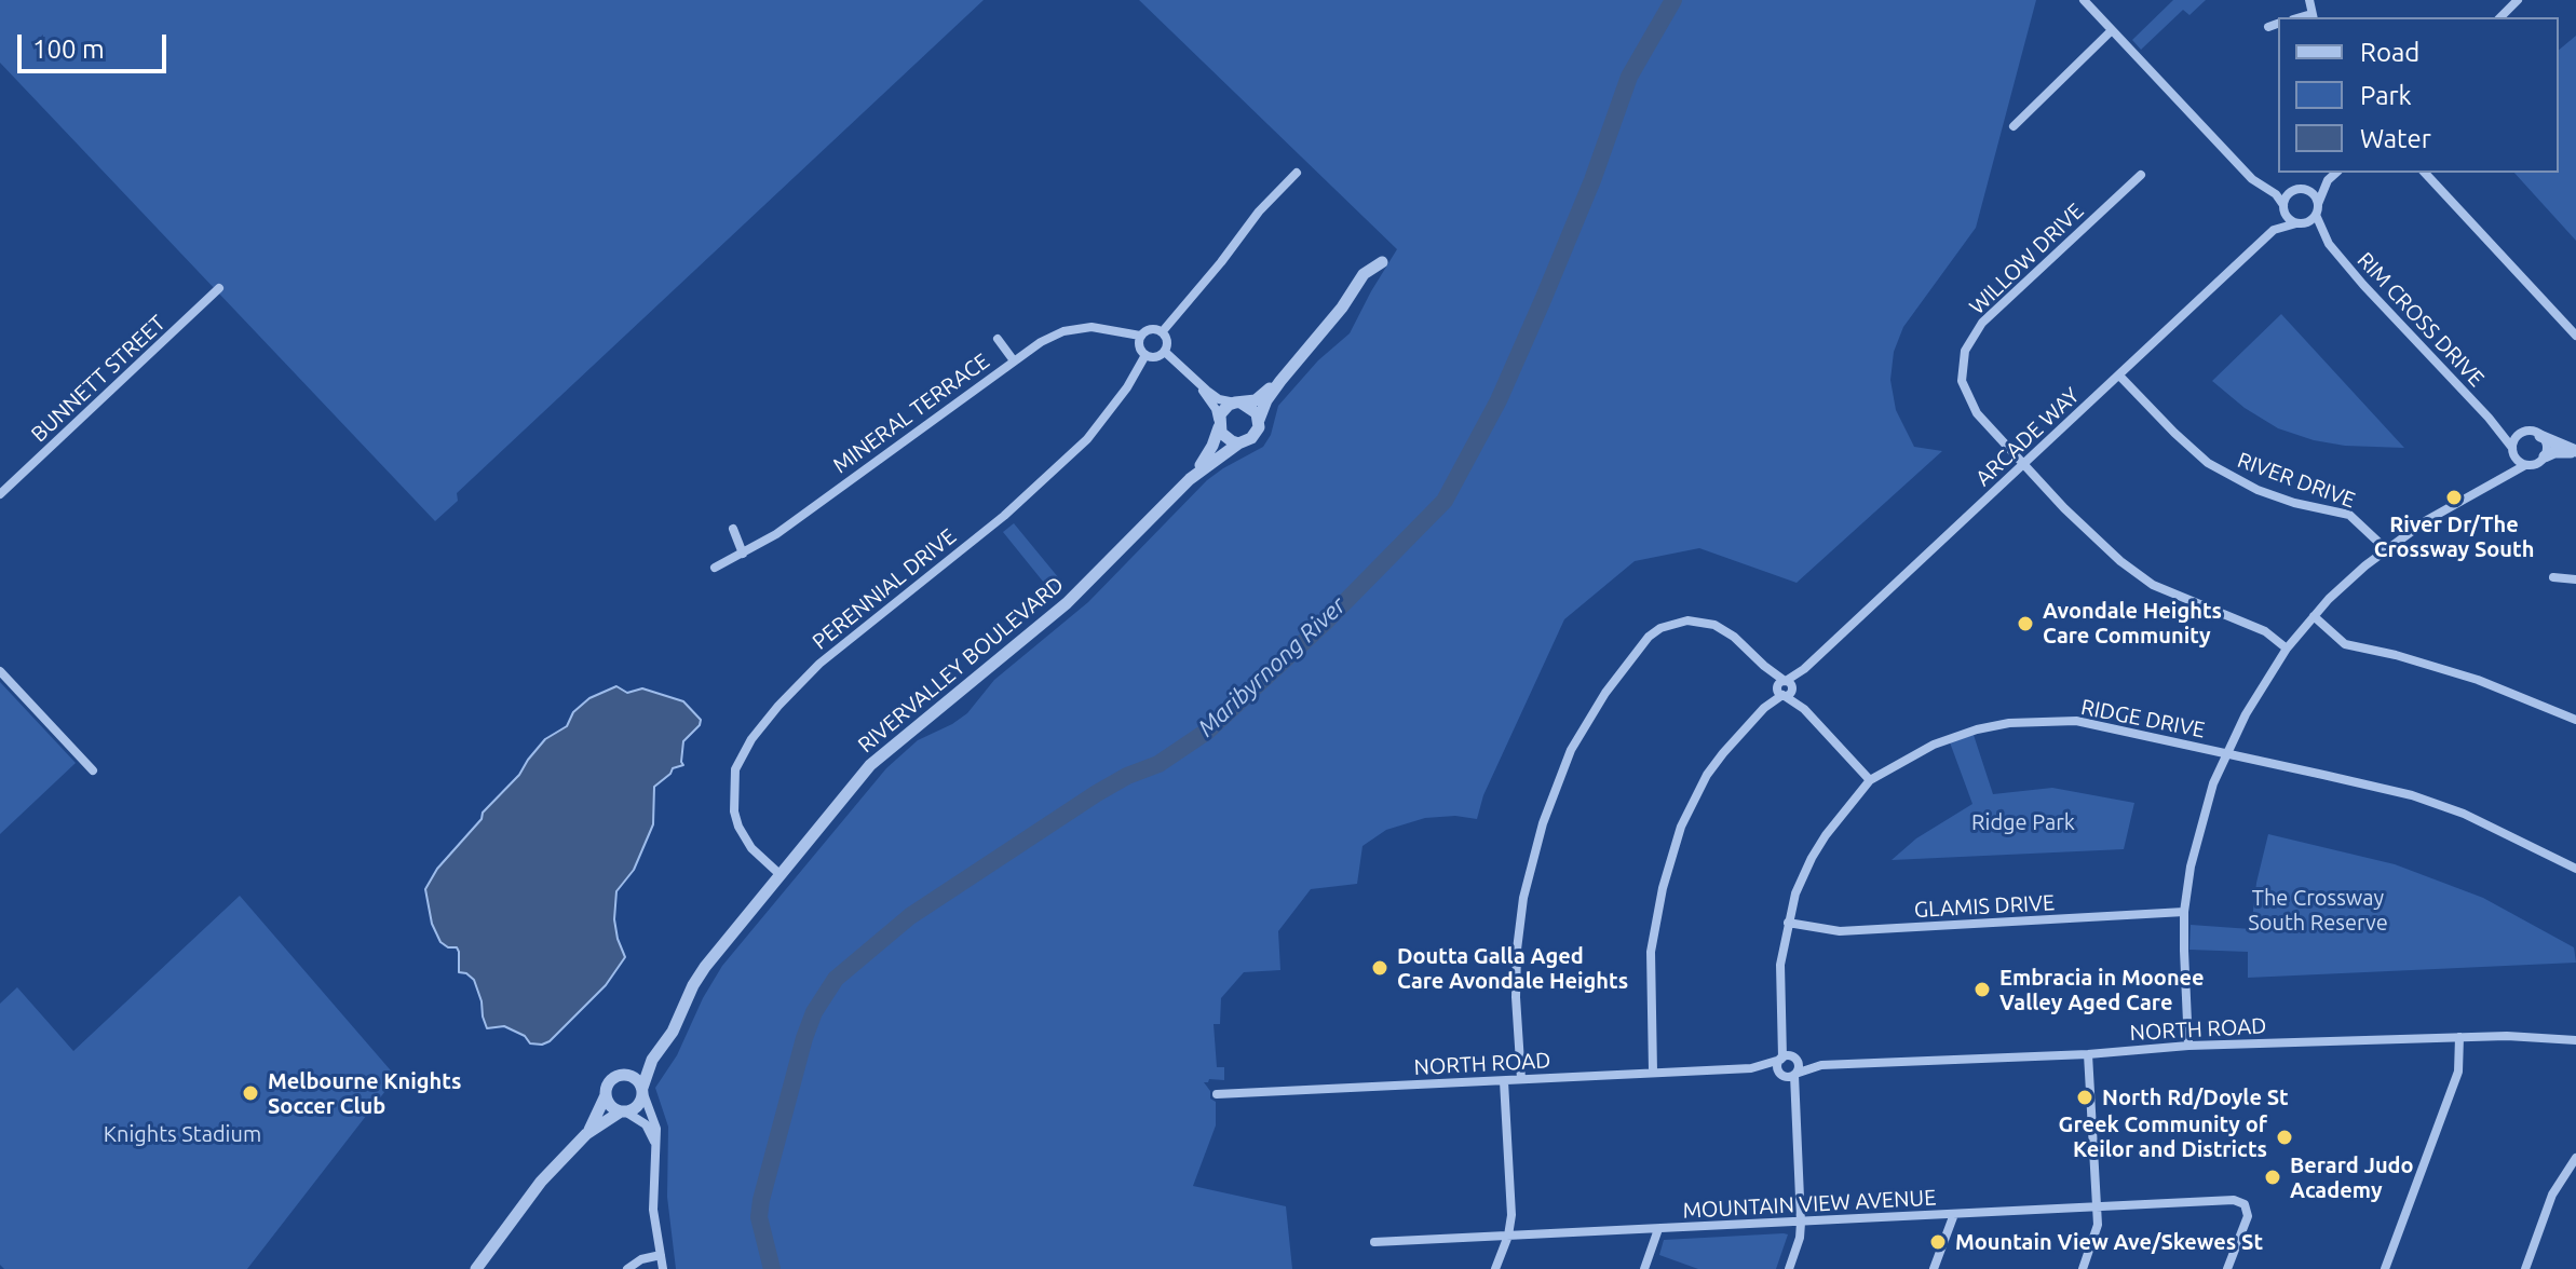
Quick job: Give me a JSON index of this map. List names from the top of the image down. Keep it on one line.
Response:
{"streets":{"street":["WILLOW DRIVE","RIM CROSS DRIVE","BUNNETT STREET","MINERAL TERRACE","ARCADE WAY","RIVER DRIVE","PERENNIAL DRIVE","RIVERVALLEY BOULEVARD","RIDGE DRIVE","GLAMIS DRIVE","NORTH ROAD","MOUNTAIN VIEW AVENUE"]},"crossings":[["WILLOW DRIVE","ARCADE WAY"],["RIM CROSS DRIVE","ARCADE WAY"],["MINERAL TERRACE","PERENNIAL DRIVE"],["ARCADE WAY","RIVER DRIVE"],["ARCADE WAY","NORTH ROAD"],["PERENNIAL DRIVE","RIVERVALLEY BOULEVARD"],["RIDGE DRIVE","GLAMIS DRIVE"],["RIDGE DRIVE","NORTH ROAD"],["RIDGE DRIVE","MOUNTAIN VIEW AVENUE"]],"water":["Maribyrnong River"],"parks":["Ridge Park","The Crossway South Reserve","Knights Stadium"],"places":["River Dr/The Crossway South","Avondale Heights Care Community","Doutta Galla Aged Care Avondale Heights","Embracia in Moonee Valley Aged Care","Melbourne Knights Soccer Club","North Rd/Doyle St","Greek Community of Keilor and Districts","Berard Judo Academy","Mountain View Ave/Skewes St"],"legend":["Road","Park","Water"],"scale_bar":"100 m"}
